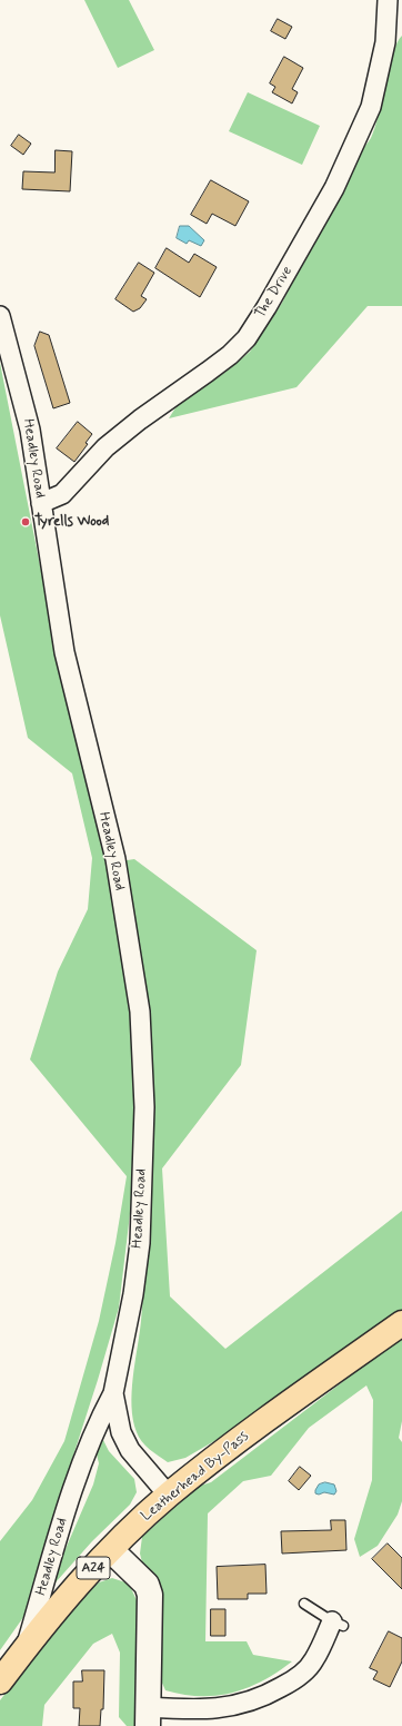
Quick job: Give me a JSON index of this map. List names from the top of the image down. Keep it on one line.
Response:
{"streets":{"highway":["Leatherhead By-Pass","A24"],"street":["The Drive","Headley Road"]},"crossings":[["The Drive","Headley Road"],["Headley Road","Leatherhead By-Pass"]],"places":["Tyrells Wood"]}
